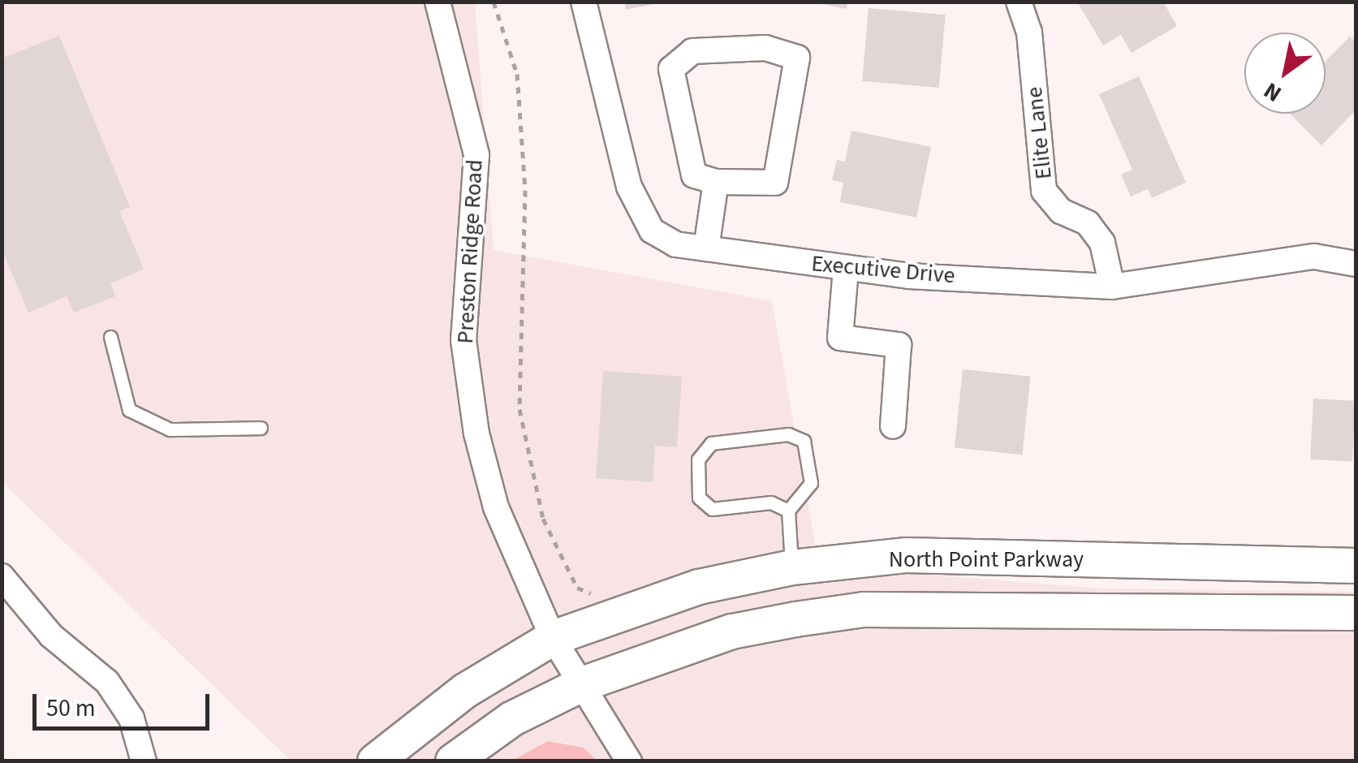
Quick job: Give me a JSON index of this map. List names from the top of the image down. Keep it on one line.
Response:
{"streets":{"street":["Elite Lane","Preston Ridge Road","Executive Drive","North Point Parkway"]},"crossings":[["Elite Lane","Executive Drive"],["Preston Ridge Road","North Point Parkway"]],"scale_bar":"50 m","north":"bottom left"}
